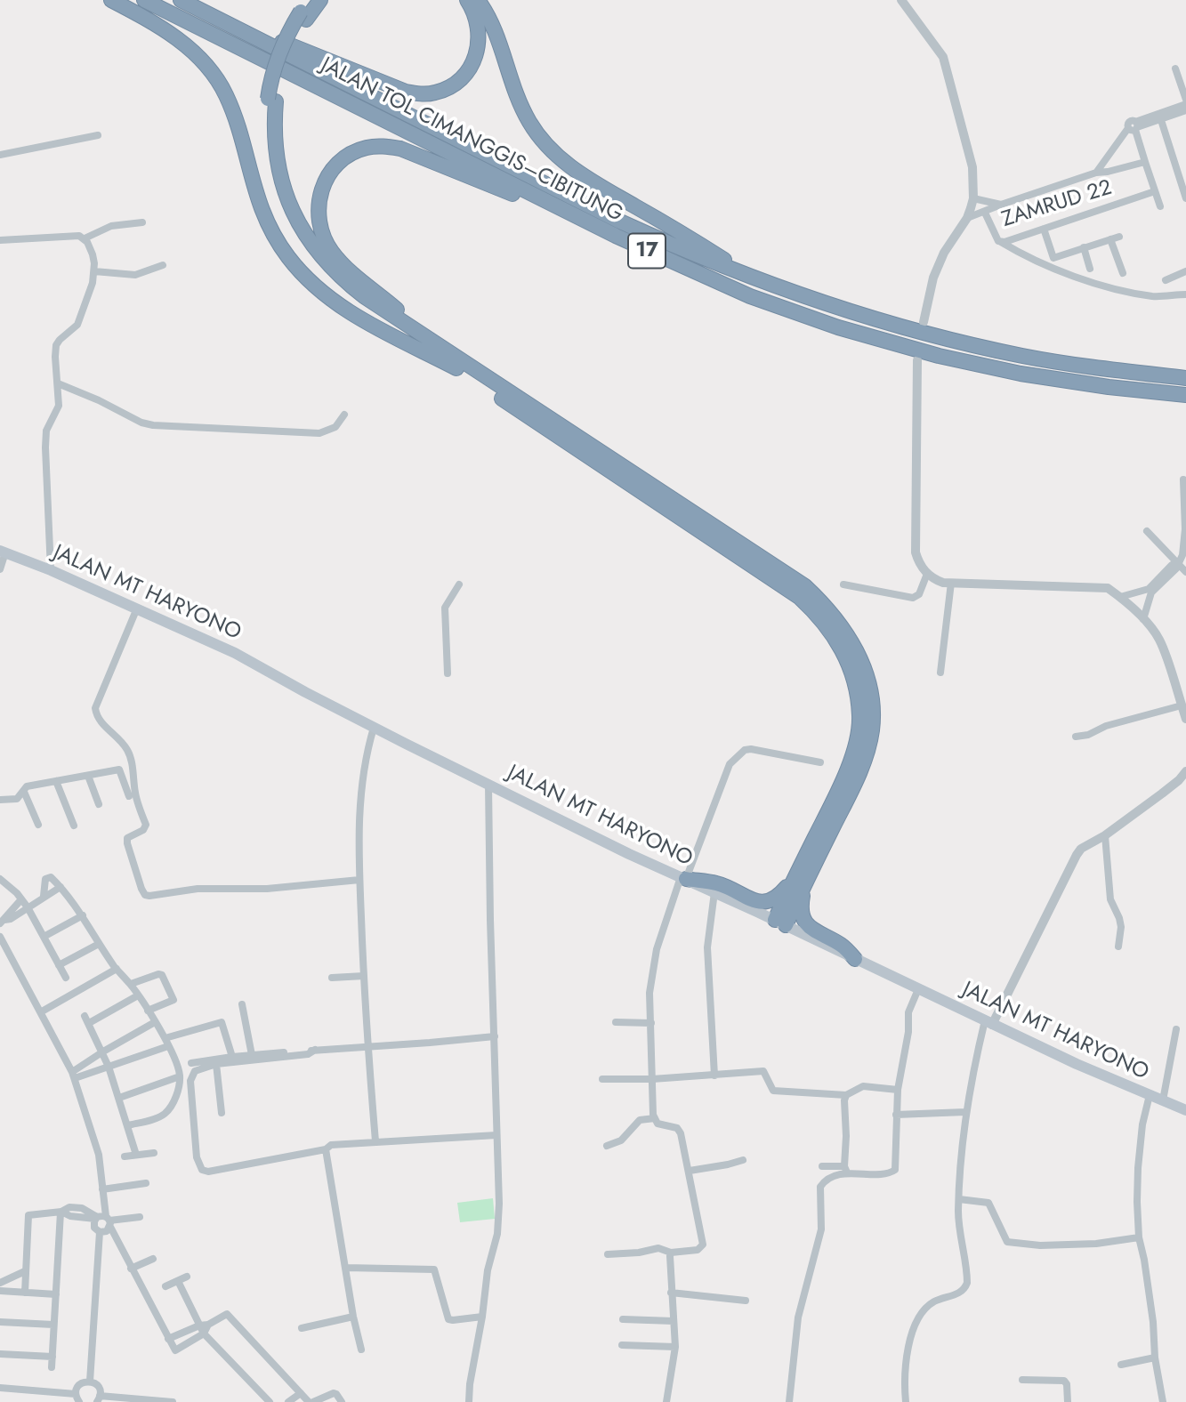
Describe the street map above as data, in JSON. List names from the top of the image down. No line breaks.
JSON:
{"streets":{"highway":["JALAN TOL CIMANGGIS–CIBITUNG","17"],"main road":["JALAN MT HARYONO"],"street":["ZAMRUD 22"]}}
